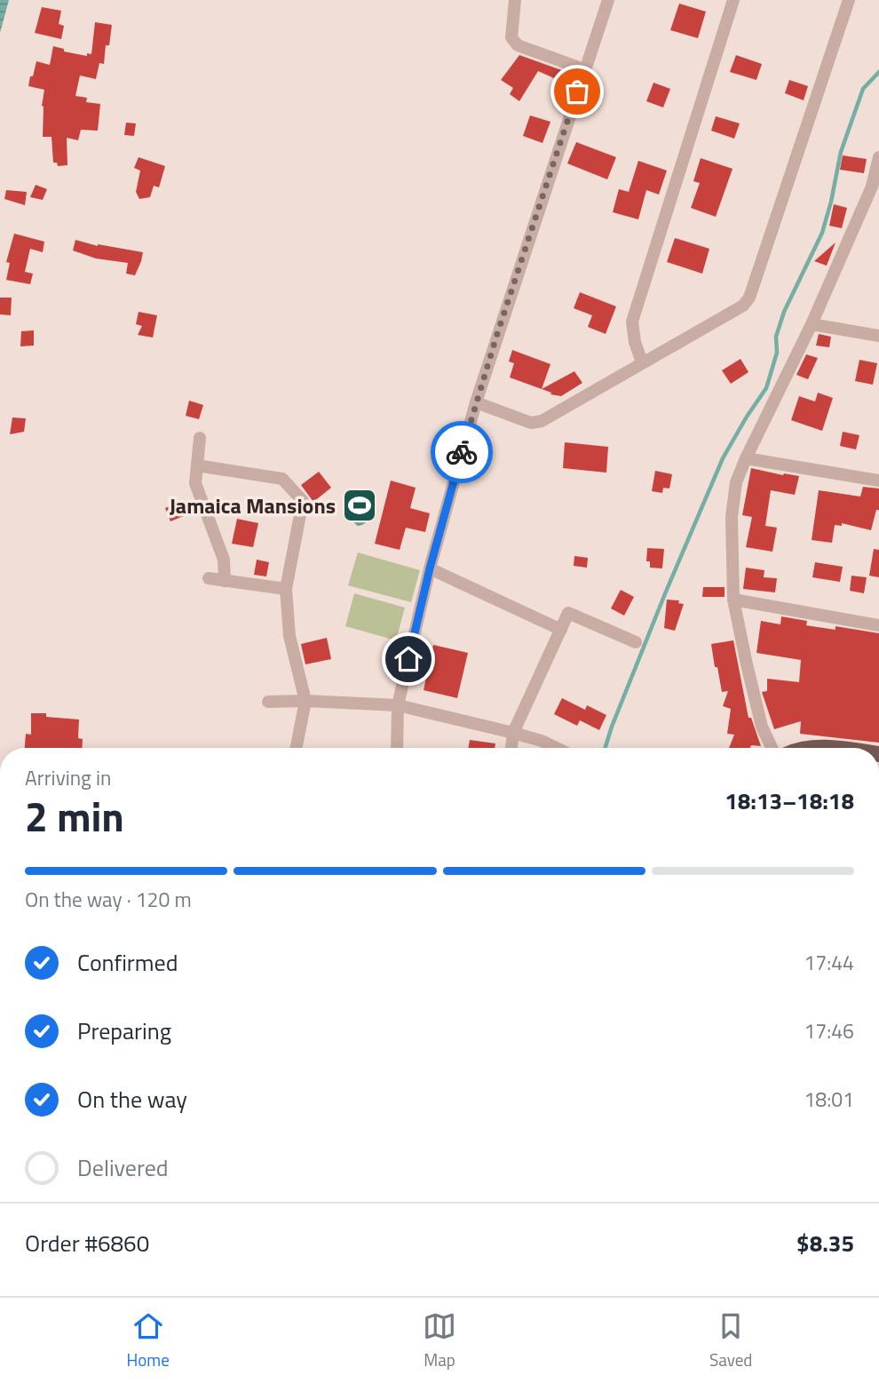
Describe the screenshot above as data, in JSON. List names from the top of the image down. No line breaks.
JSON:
{"places":{"sports":["Jamaica Mansions"]},"page":{"heading":["2 min","Arriving in","18:13–18:18"],"panel":["Order #6860","$8.35"],"bar":"On the way · 120 m","list":[["Confirmed","17:44"],["Preparing","17:46"],["On the way","18:01"],"Delivered"],"tabs":["Home","Map","Saved"]}}
